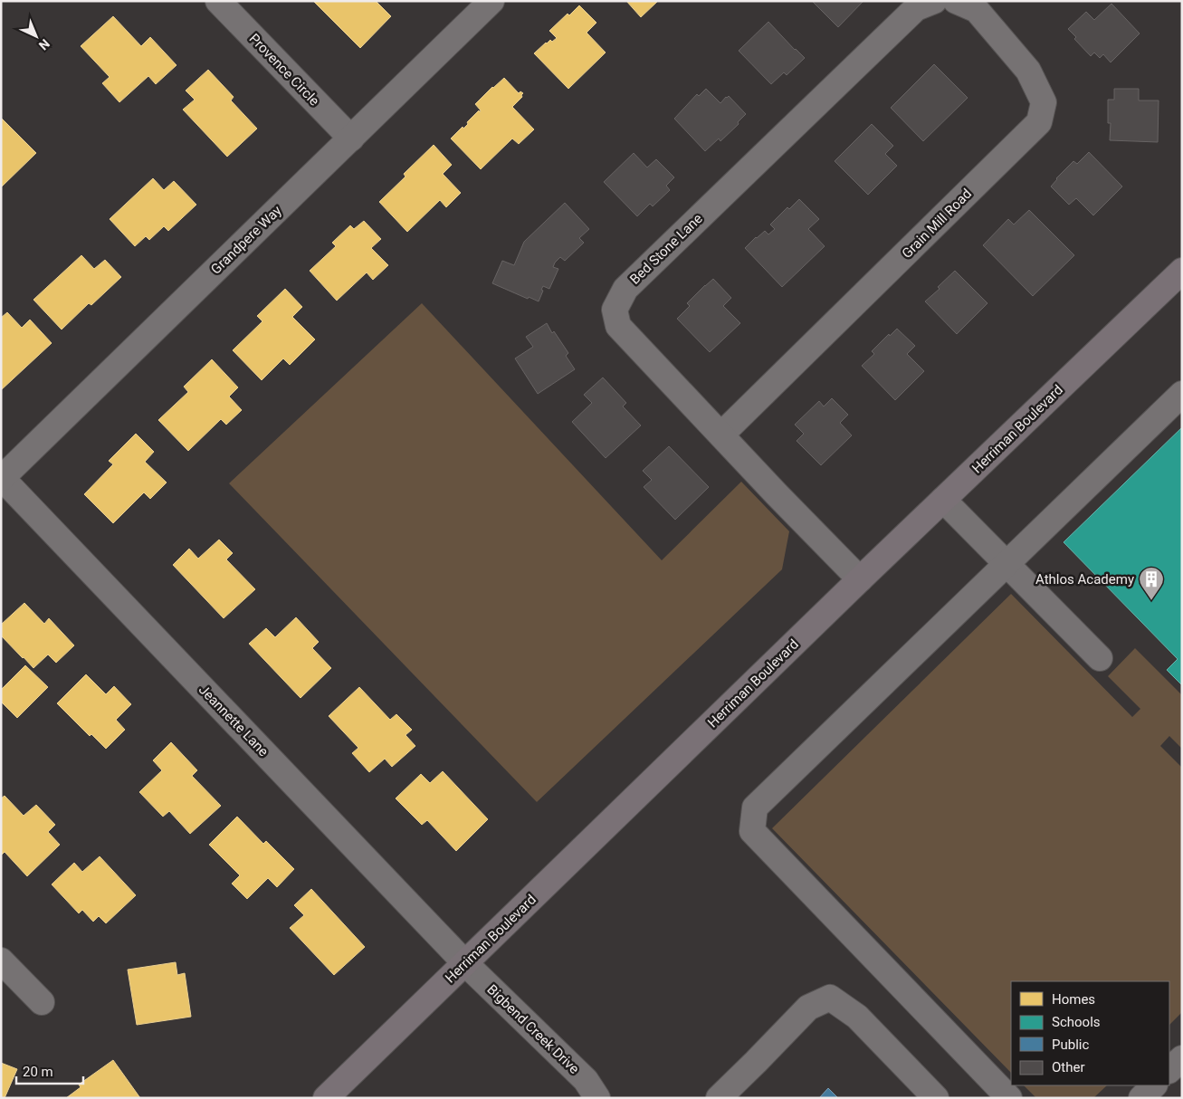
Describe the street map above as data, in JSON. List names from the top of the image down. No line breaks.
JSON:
{"streets":{"main road":["Herriman Boulevard"],"street":["Provence Circle","Grain Mill Road","Grandpere Way","Bed Stone Lane","Jeannette Lane","Bigbend Creek Drive"]},"crossings":[["Provence Circle","Grandpere Way"],["Grain Mill Road","Bed Stone Lane"],["Grandpere Way","Jeannette Lane"],["Bed Stone Lane","Herriman Boulevard"],["Herriman Boulevard","Jeannette Lane"],["Herriman Boulevard","Bigbend Creek Drive"],["Jeannette Lane","Bigbend Creek Drive"]],"places":{"building":["Athlos Academy"]},"legend":["Homes","Schools","Public","Other"],"scale_bar":"20 m","north":"bottom right"}
